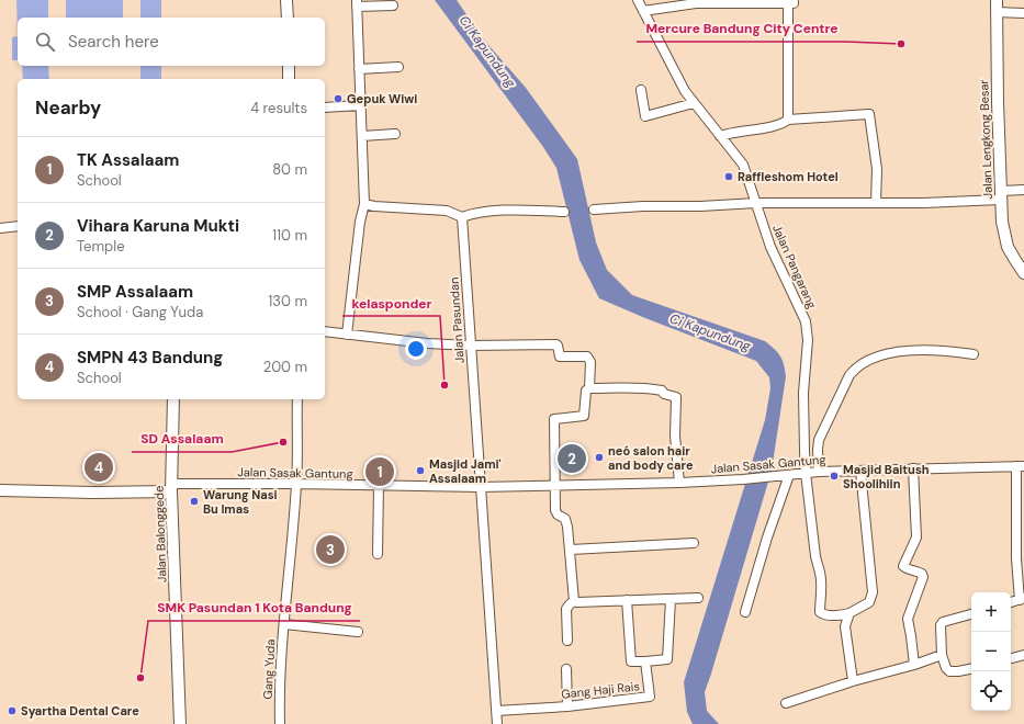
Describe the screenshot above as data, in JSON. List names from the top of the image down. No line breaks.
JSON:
{"streets":{"street":["Jalan Lengkong Besar","Jalan Pangarang","Jalan Pasundan","Jalan Sasak Gantung","Jalan Balonggede","Gang Yuda","Gang Haji Rais"]},"crossings":[["Jalan Pangarang","Jalan Sasak Gantung"],["Jalan Pasundan","Jalan Sasak Gantung"],["Jalan Pasundan","Gang Haji Rais"],["Jalan Sasak Gantung","Jalan Balonggede"],["Jalan Sasak Gantung","Gang Yuda"]],"water":["Ci Kapundung"],"places":["Mercure Bandung City Centre","Gepuk Wiwi","Raffleshom Hotel","kelasponder","SD Assalaam","neó salon hair and body care","Masjid Jami' Assalaam","Masjid Baitush Shoolihiin","Warung Nasi Bu Imas","SMK Pasundan 1 Kota Bandung","Syartha Dental Care"],"page":{"search":"Search here","heading":["Nearby","4 results"],"list":[{"mark":"1","name":"TK Assalaam","note":"School","value":"80 m"},{"mark":"2","name":"Vihara Karuna Mukti","note":"Temple","value":"110 m"},{"mark":"3","name":"SMP Assalaam","note":"School · Gang Yuda","value":"130 m"},{"mark":"4","name":"SMPN 43 Bandung","note":"School","value":"200 m"}],"pins":["2","4","1","3"],"map_buttons":["+","−"]}}
